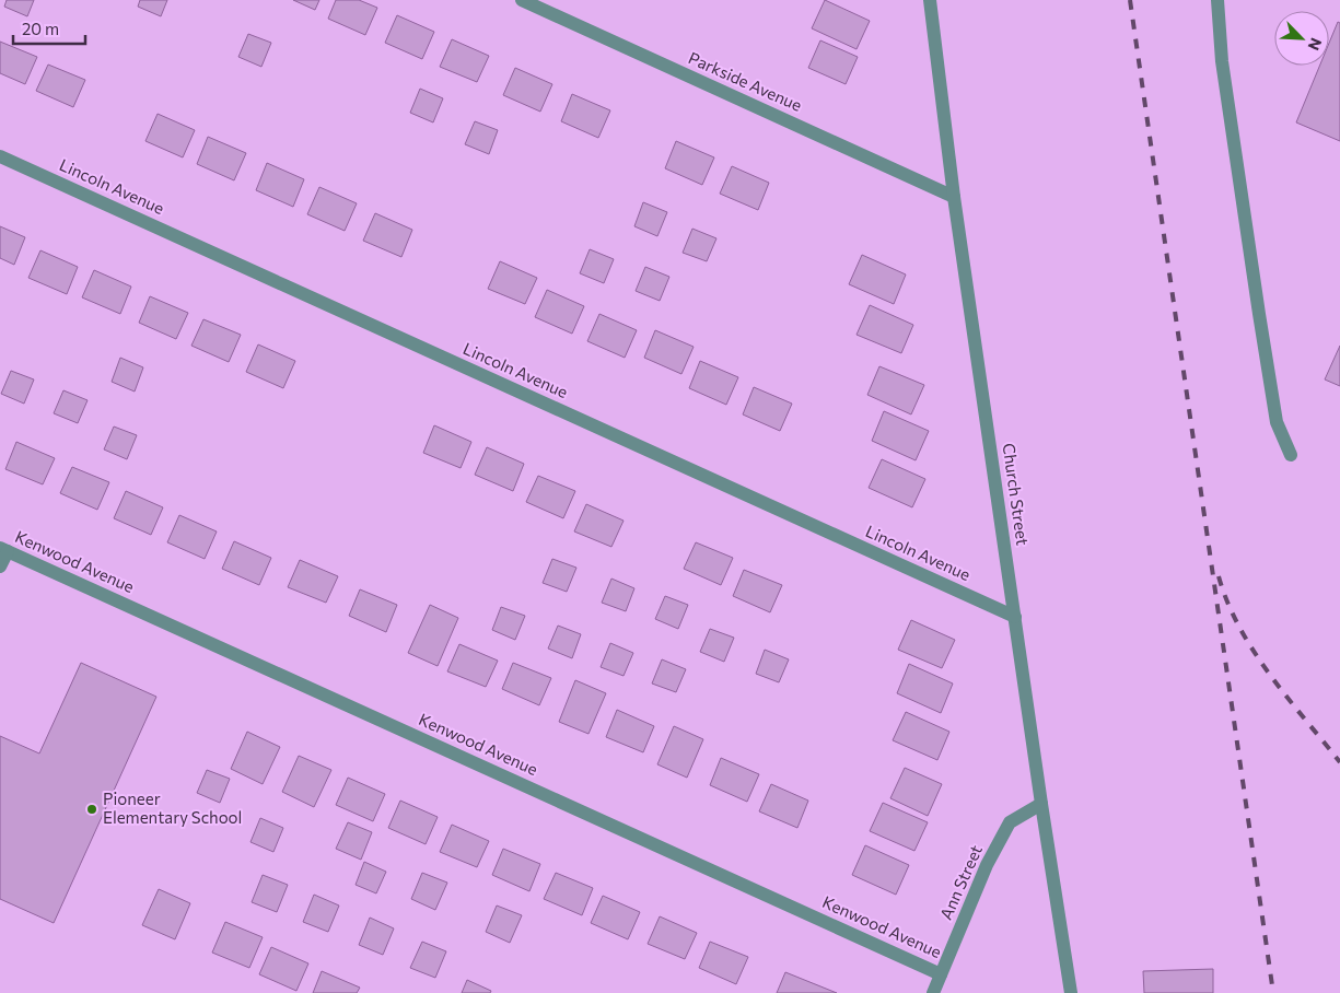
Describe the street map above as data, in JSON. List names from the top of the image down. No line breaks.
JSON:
{"streets":{"street":["Parkside Avenue","Lincoln Avenue","Church Street","Kenwood Avenue","Ann Street"]},"crossings":[["Parkside Avenue","Church Street"],["Lincoln Avenue","Church Street"],["Church Street","Ann Street"],["Kenwood Avenue","Ann Street"]],"places":["Pioneer Elementary School"],"scale_bar":"20 m","north":"bottom right"}
